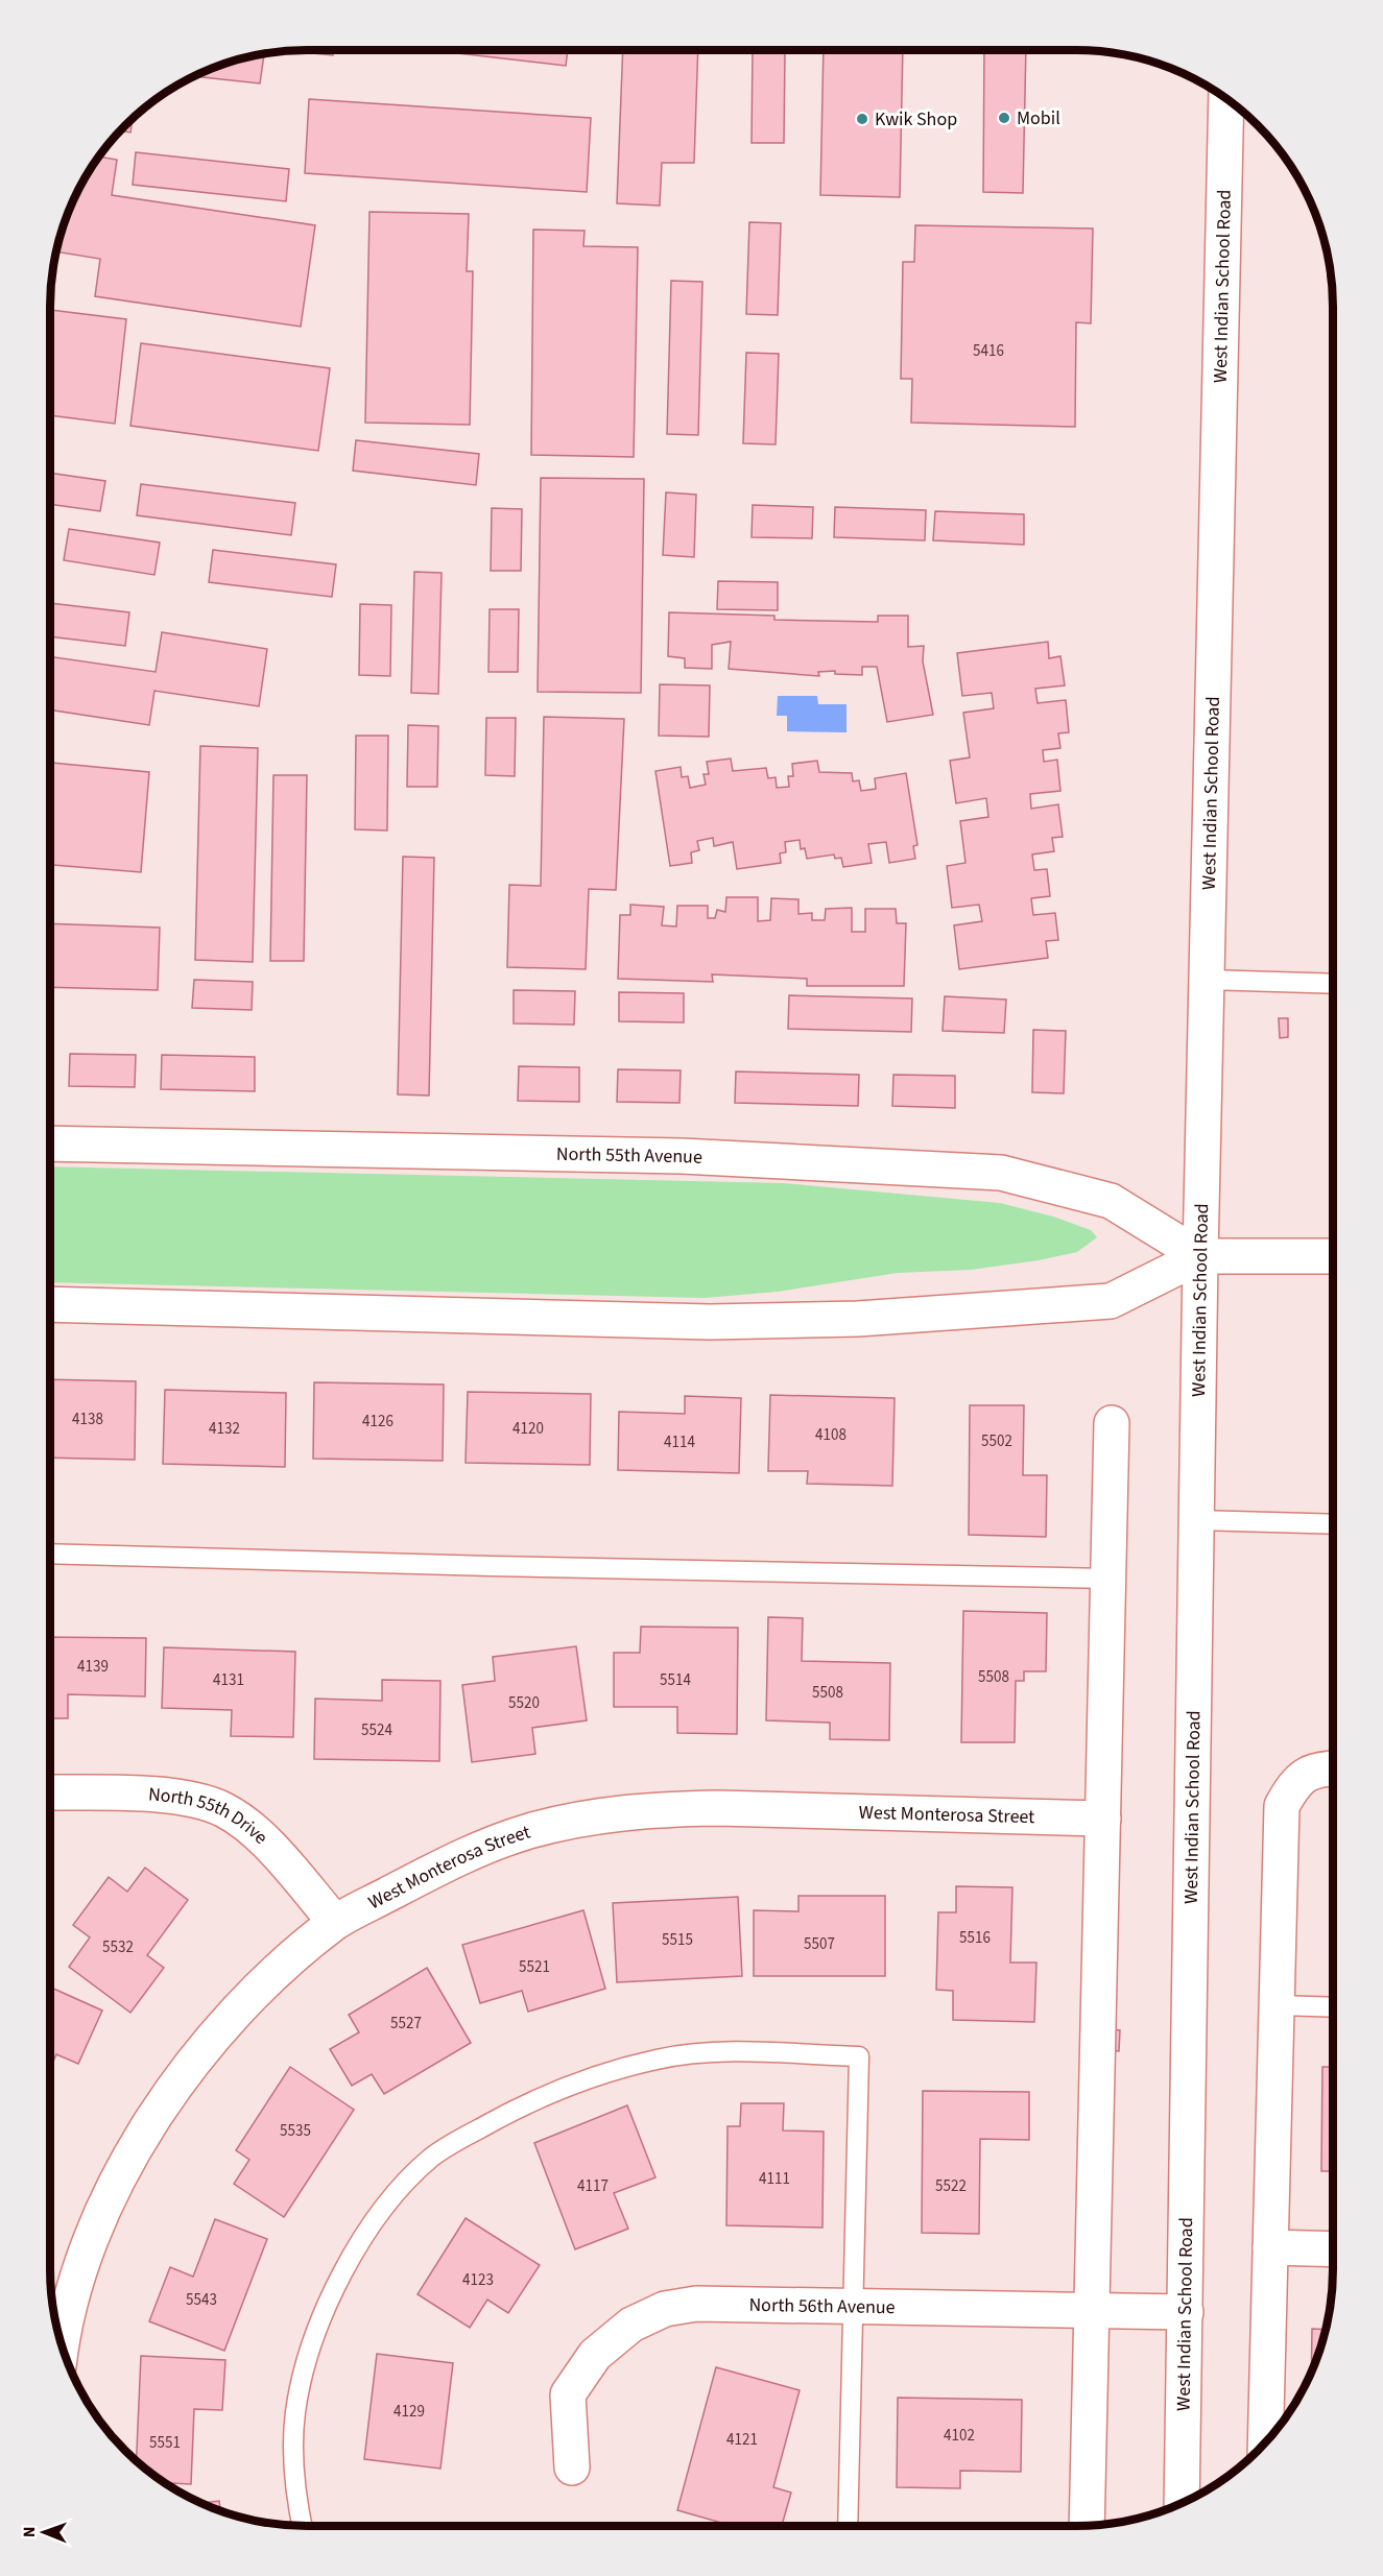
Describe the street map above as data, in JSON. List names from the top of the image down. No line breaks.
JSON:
{"streets":{"street":["West Indian School Road","North 55th Avenue","West Monterosa Street","North 55th Drive","North 56th Avenue"]},"crossings":[["West Indian School Road","North 55th Avenue"],["West Indian School Road","North 56th Avenue"],["West Monterosa Street","North 55th Drive"]],"places":["Mobil","Kwik Shop"],"house_numbers":["5416","4138","4126","4132","4120","4108","5502","4114","4139","5508","4131","5514","5508","5520","5524","5516","5515","5507","5532","5521","5527","5535","4111","4117","5522","4123","5543","4129","4102","4121","5551"],"north":"left"}
